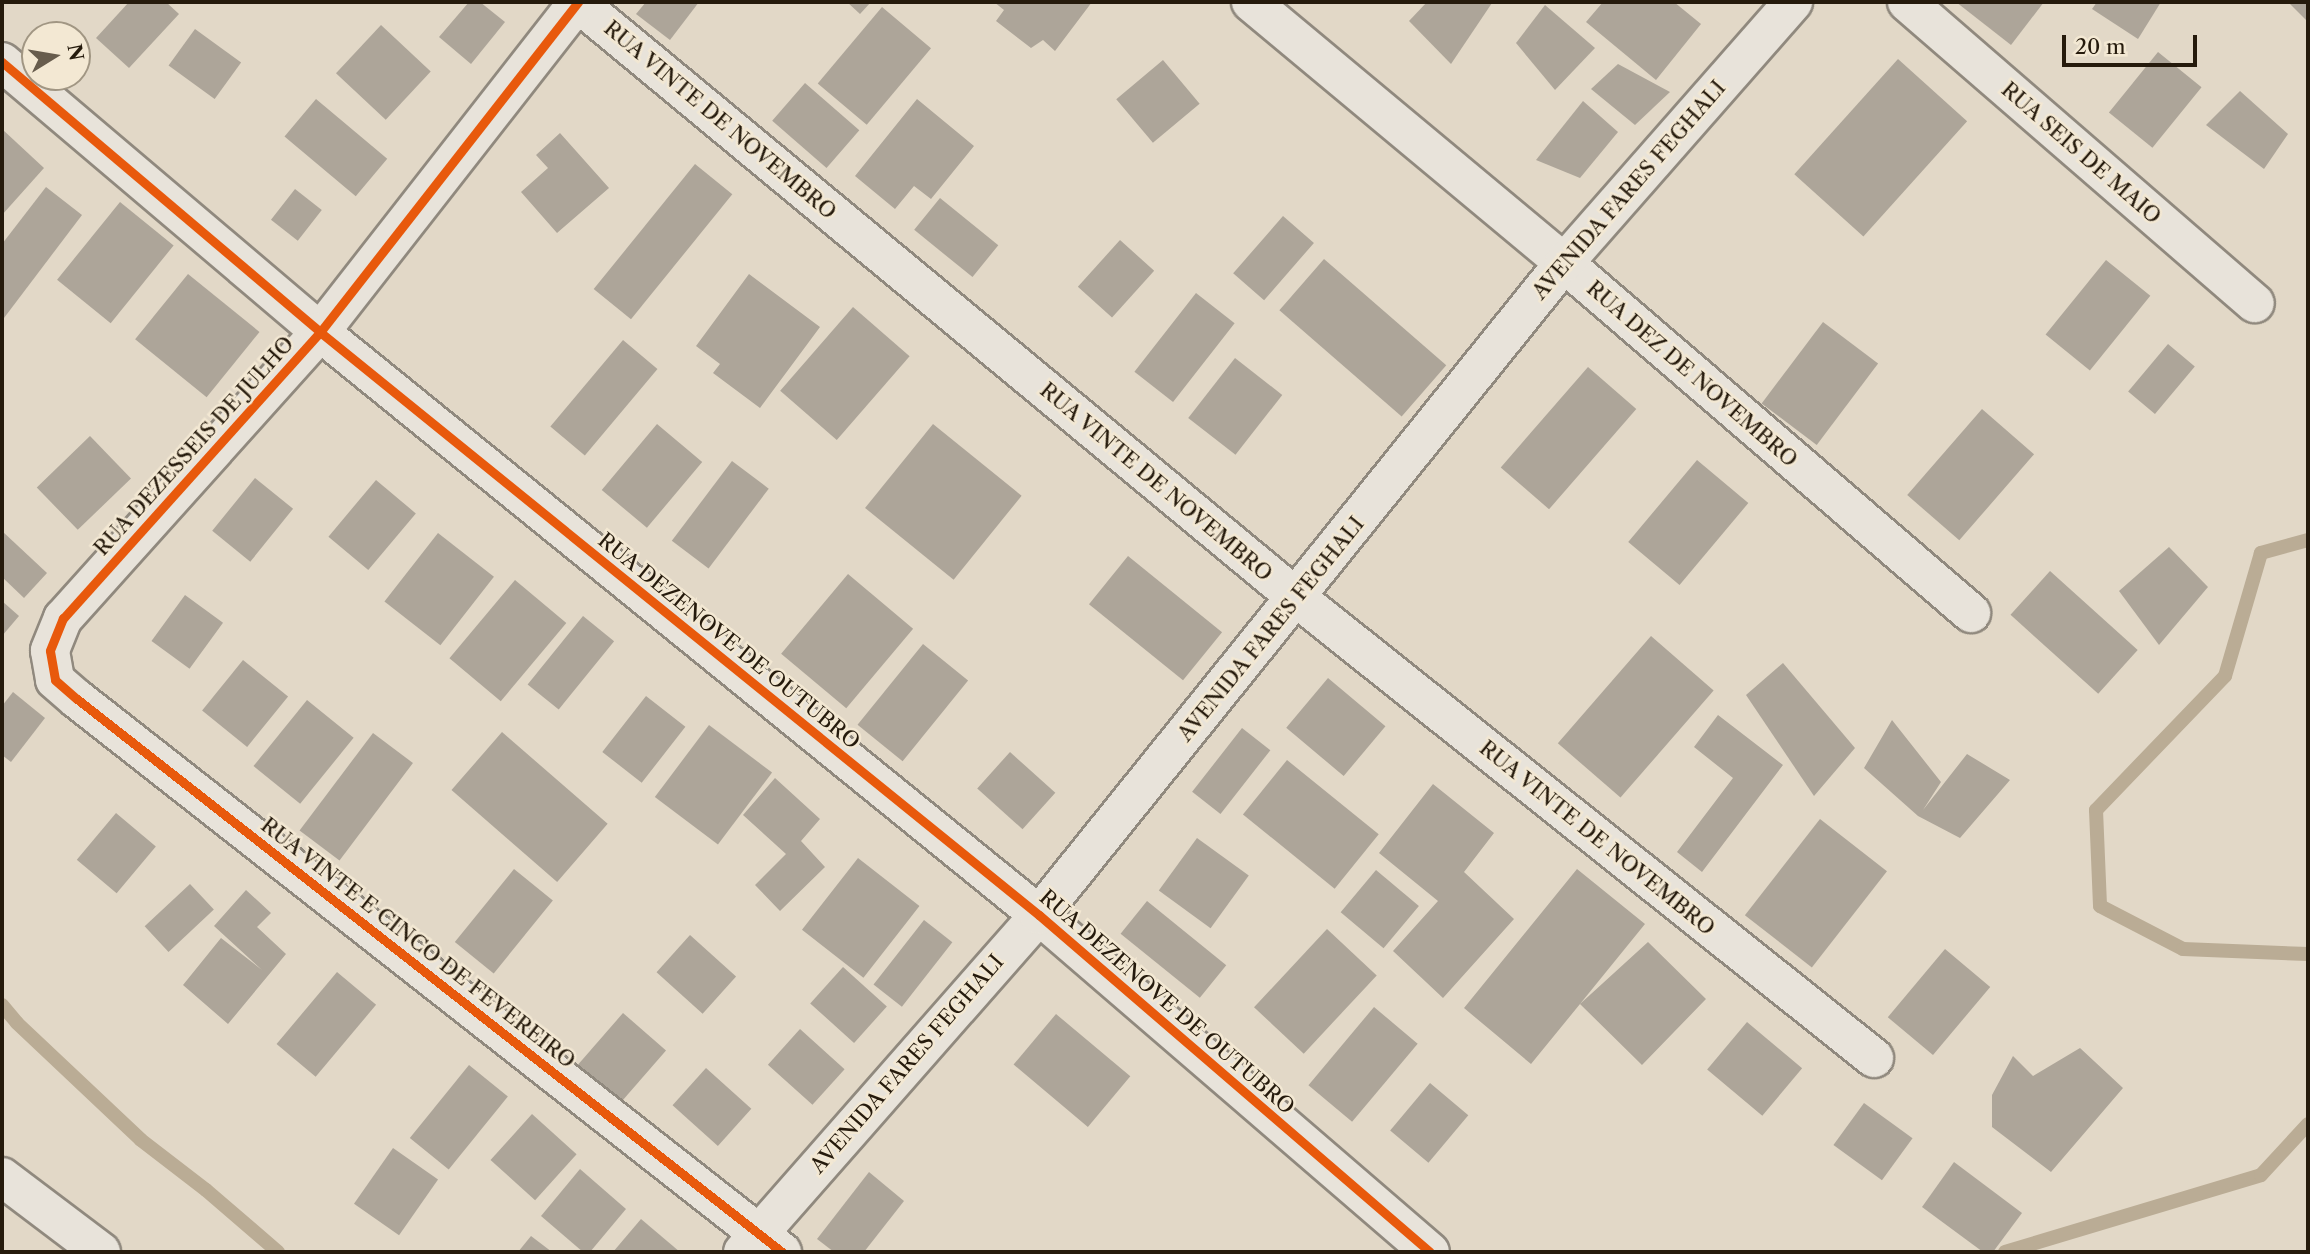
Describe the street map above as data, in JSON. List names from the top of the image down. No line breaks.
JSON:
{"streets":{"street":["RUA VINTE DE NOVEMBRO","RUA SEIS DE MAIO","AVENIDA FARES FEGHALI","RUA DEZ DE NOVEMBRO","RUA DEZESSEIS DE JULHO","RUA DEZENOVE DE OUTUBRO","RUA VINTE E CINCO DE FEVEREIRO"]},"crossings":[["RUA VINTE DE NOVEMBRO","AVENIDA FARES FEGHALI"],["RUA VINTE DE NOVEMBRO","RUA DEZESSEIS DE JULHO"],["AVENIDA FARES FEGHALI","RUA DEZ DE NOVEMBRO"],["AVENIDA FARES FEGHALI","RUA DEZENOVE DE OUTUBRO"],["AVENIDA FARES FEGHALI","RUA VINTE E CINCO DE FEVEREIRO"],["RUA DEZESSEIS DE JULHO","RUA DEZENOVE DE OUTUBRO"],["RUA DEZESSEIS DE JULHO","RUA VINTE E CINCO DE FEVEREIRO"]],"scale_bar":"20 m","north":"right"}
